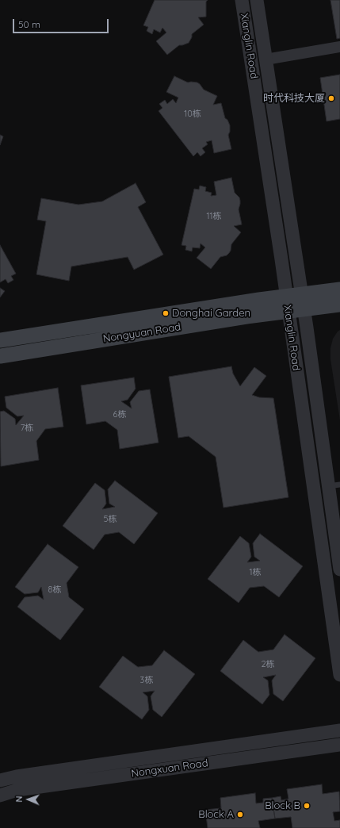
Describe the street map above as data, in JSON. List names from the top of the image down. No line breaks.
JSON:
{"streets":{"main road":["Nongyuan Road"],"street":["Xianglin Road","Nongxuan Road"]},"crossings":[["Xianglin Road","Nongyuan Road"]],"places":["时代科技大厦","Donghai Garden","Block B","Block A"],"house_numbers":["10栋","11栋","6栋","7栋","5栋","1栋","8栋","2栋","3栋"],"scale_bar":"50 m","north":"left"}
